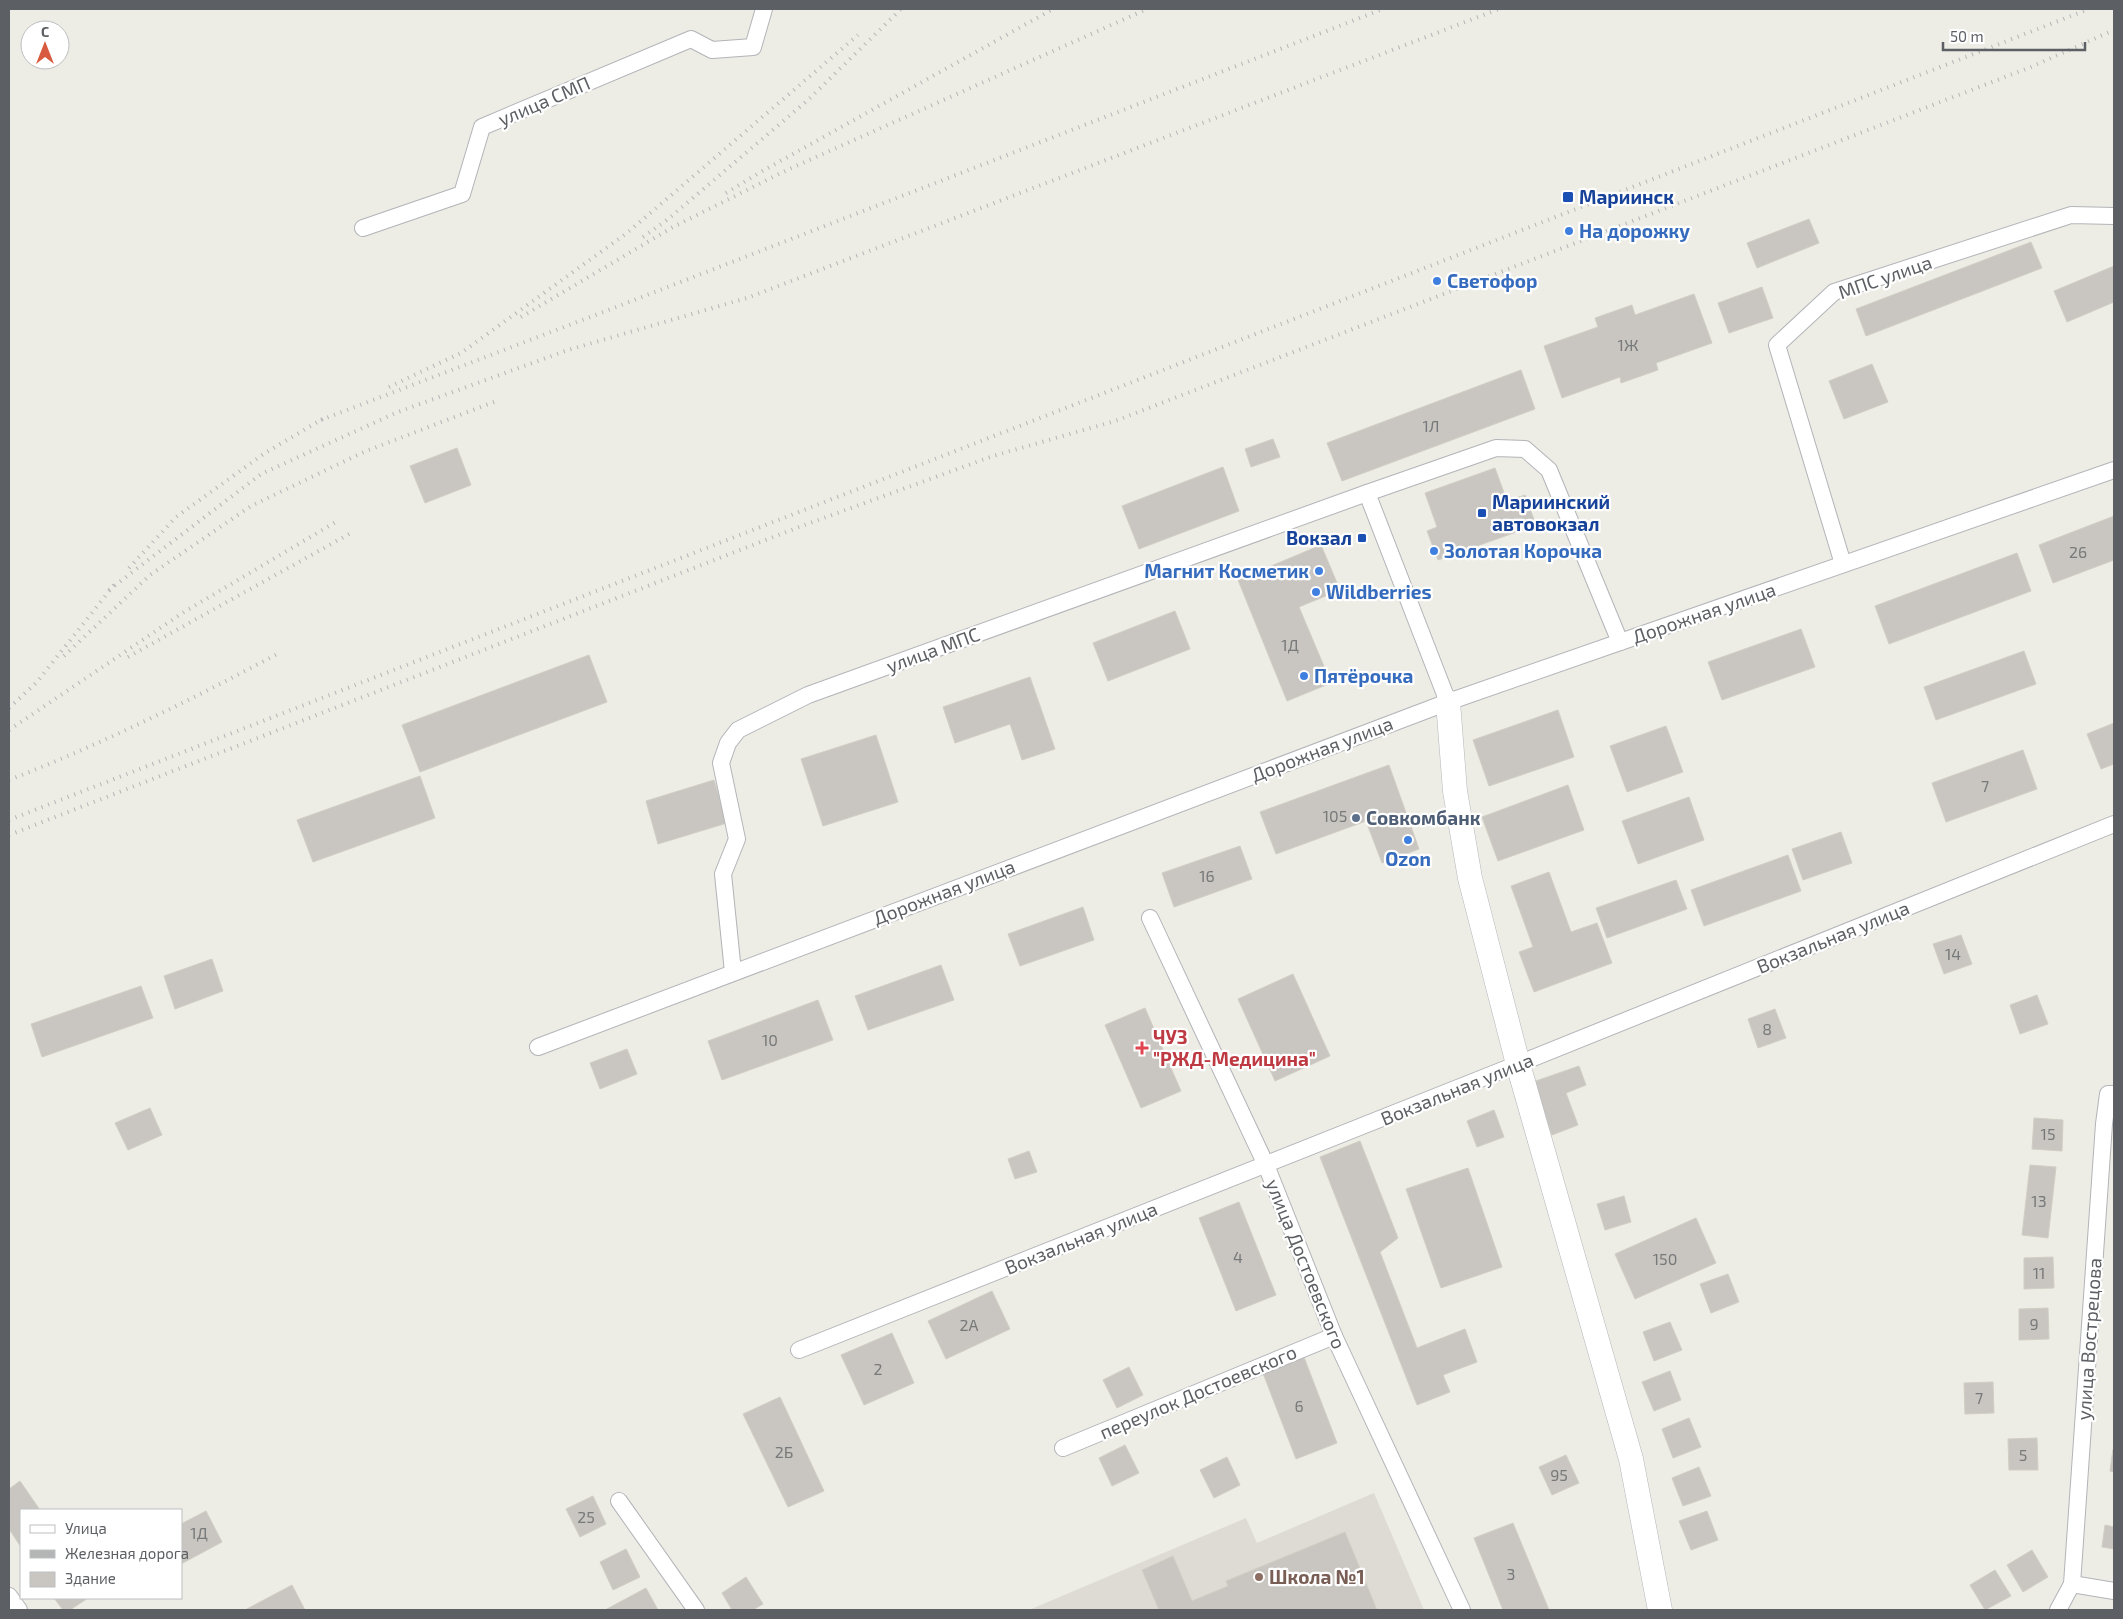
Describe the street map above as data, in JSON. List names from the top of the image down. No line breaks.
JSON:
{"streets":{"street":["улица СМП","МПС улица","Дорожная улица","улица МПС","Вокзальная улица","улица Достоевского","улица Вострецова","переулок Достоевского"]},"crossings":[["МПС улица","Дорожная улица"],["Дорожная улица","улица МПС"],["Вокзальная улица","улица Достоевского"],["улица Достоевского","переулок Достоевского"]],"places":{"transit":["Мариинск","Мариинский автовокзал","Вокзал"],"other":["На дорожку","Светофор","Золотая Корочка","Магнит Косметик","Wildberries","Пятёрочка","Совкомбанк","Ozon","Школа №1"],"health":["ЧУЗ \"РЖД-Медицина\""]},"house_numbers":["1Ж","1Л","26","1Д","7","105","16","14","8","10","15","13","4","150","11","9","2А","2","7","6","2Б","5","95","25","1Д","3"],"legend":["Улица","Железная дорога","Здание"],"scale_bar":"50 m","north":"top"}
